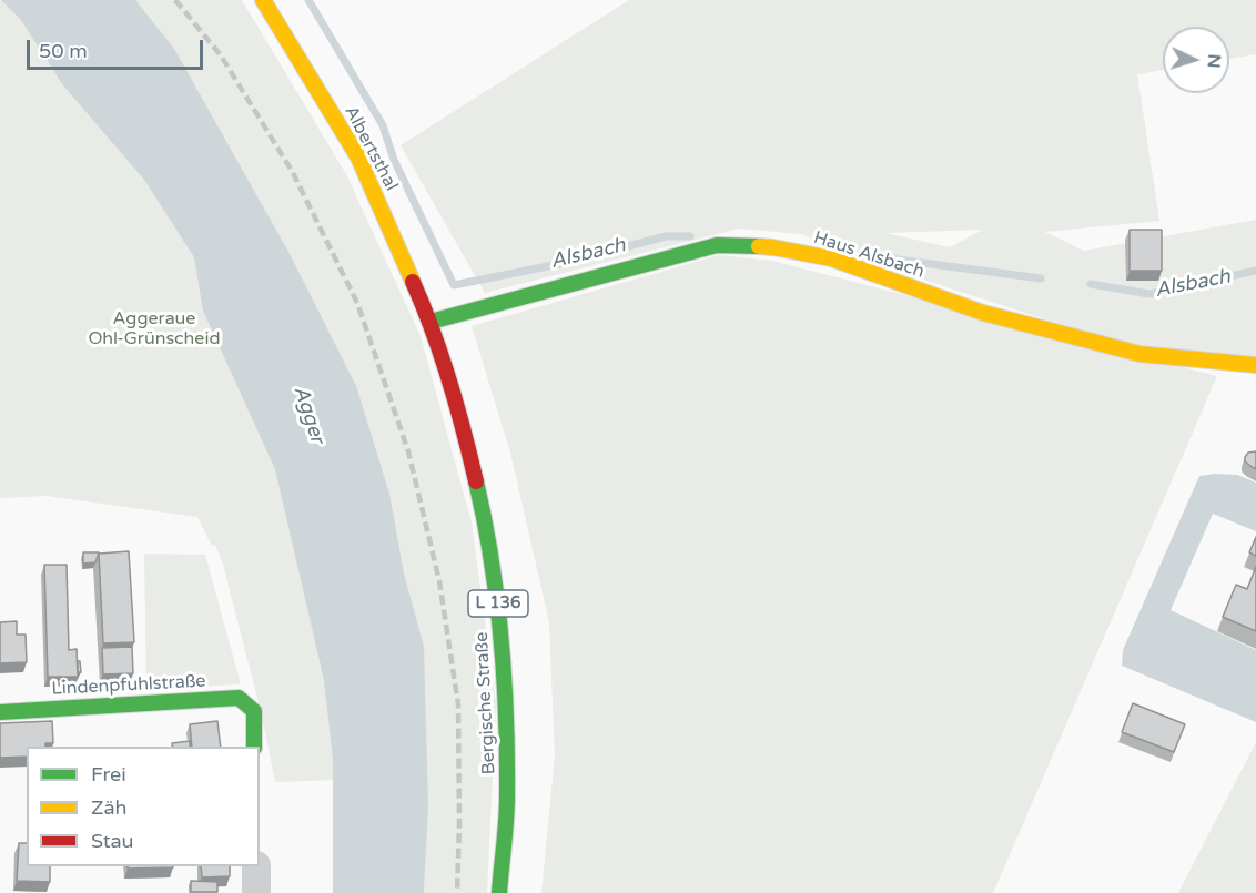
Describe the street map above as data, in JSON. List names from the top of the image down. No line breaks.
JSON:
{"streets":{"street":["Albertsthal","Haus Alsbach","L 136","Lindenpfuhlstraße","Bergische Straße"]},"crossings":[["Albertsthal","Haus Alsbach"],["Albertsthal","Bergische Straße"],["Haus Alsbach","Bergische Straße"]],"water":["Alsbach","Agger"],"parks":["Aggeraue Ohl-Grünscheid"],"legend":["Frei","Zäh","Stau"],"scale_bar":"50 m","north":"right"}
